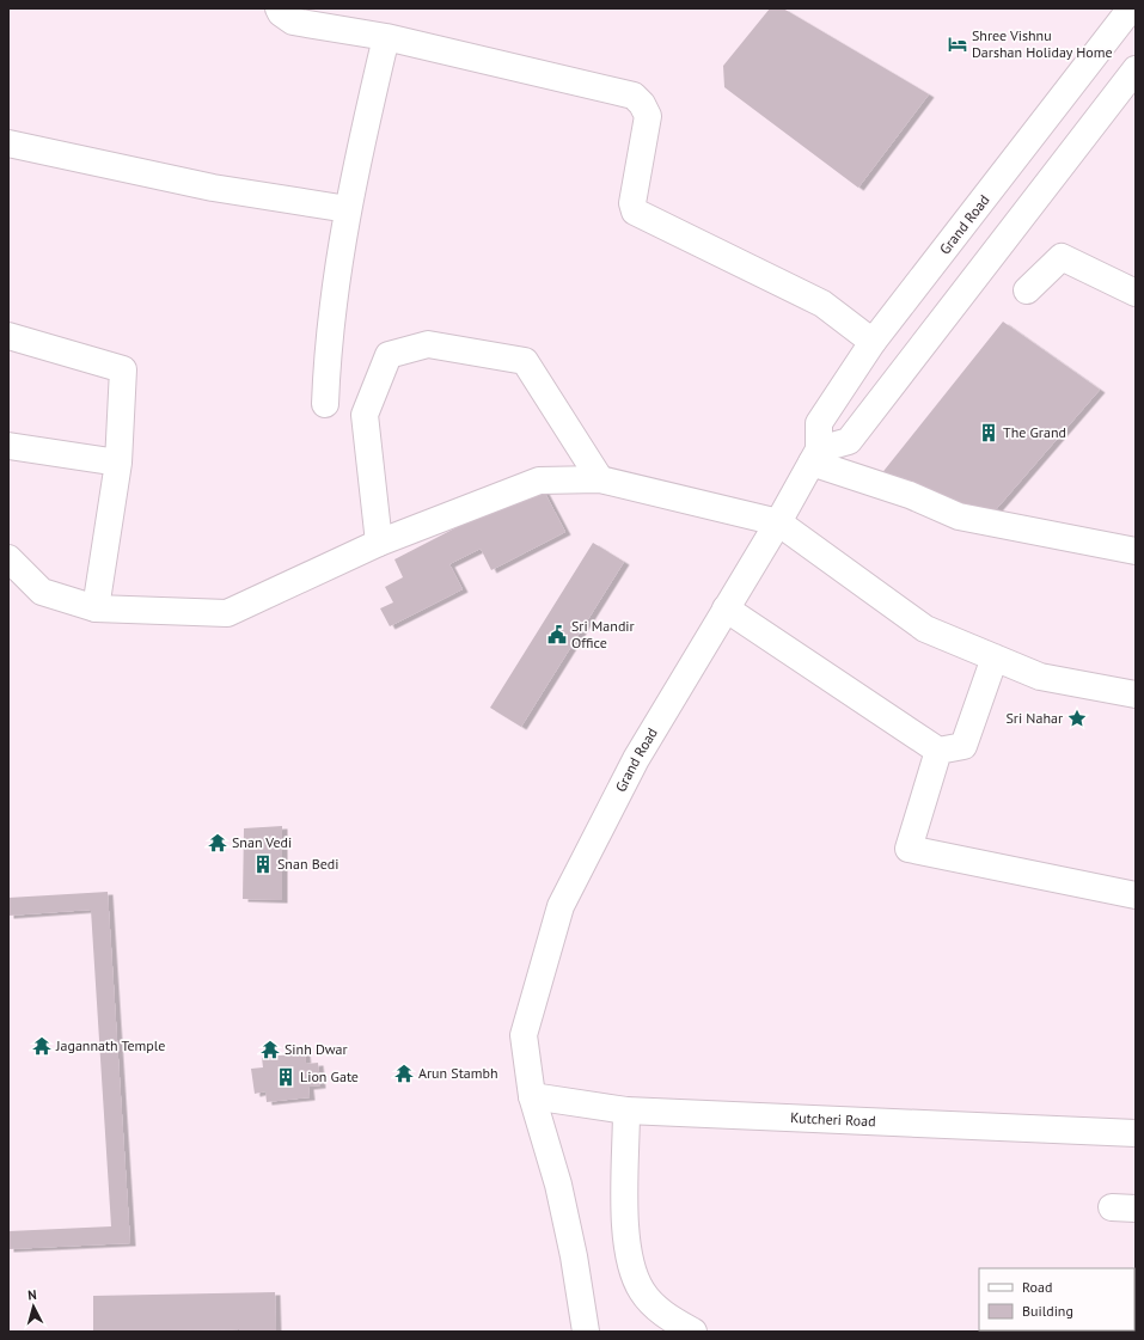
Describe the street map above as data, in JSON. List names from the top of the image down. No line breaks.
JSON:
{"streets":{"street":["Grand Road","Kutcheri Road"]},"crossings":[["Grand Road","Kutcheri Road"]],"places":{"hotel":["Shree Vishnu Darshan Holiday Home"],"building":["The Grand","Snan Bedi","Lion Gate"],"public building":["Sri Mandir Office"],"place":["Sri Nahar"],"temple":["Snan Vedi","Jagannath Temple","Sinh Dwar","Arun Stambh"]},"legend":["Road","Building"],"north":"top"}
